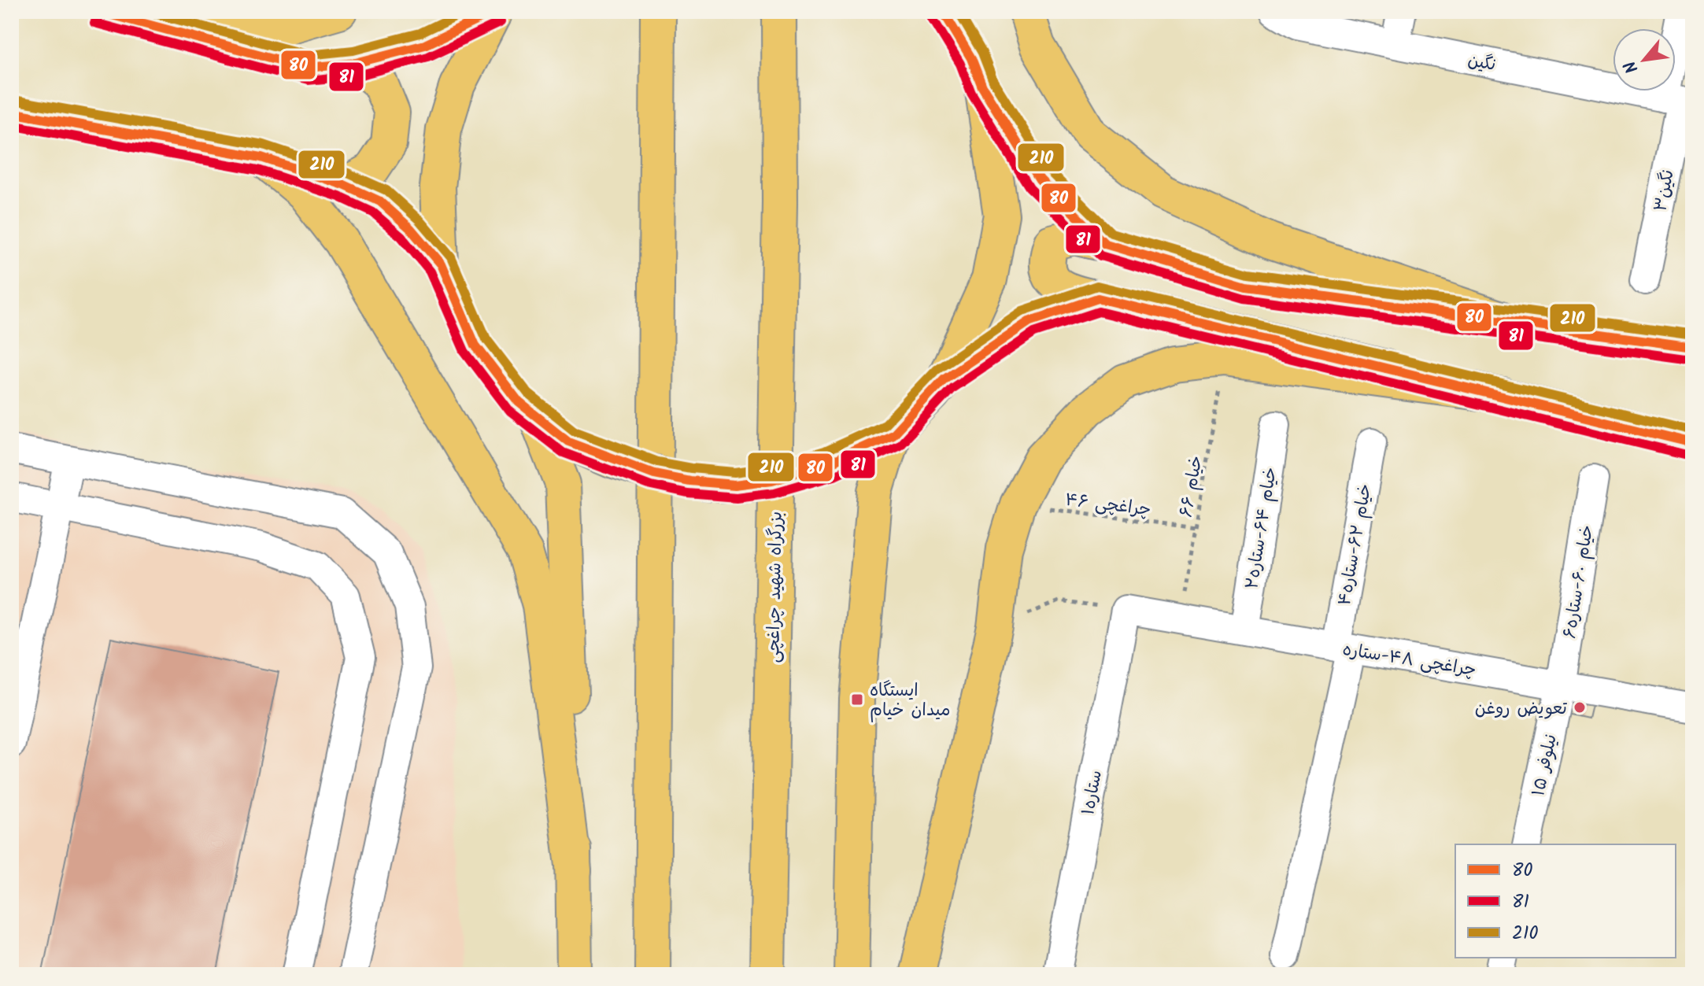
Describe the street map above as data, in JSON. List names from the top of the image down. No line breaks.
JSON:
{"streets":{"main road":["بزرگراه شهید چراغچی"],"street":["نگین","نگین۳","خیام ۶۴-ستاره۲","خیام ۶۲-ستاره۴","خیام ۶۰-ستاره۶","چراغچی ۴۸-ستاره","نیلوفر ۱۵","ستاره۱"],"path":["خیام ۶۶","چراغچی ۴۶"]},"crossings":[["نگین","نگین۳"],["خیام ۶۶","چراغچی ۴۶"],["خیام ۶۶","چراغچی ۴۸-ستاره"],["خیام ۶۴-ستاره۲","چراغچی ۴۸-ستاره"],["خیام ۶۲-ستاره۴","چراغچی ۴۸-ستاره"],["خیام ۶۰-ستاره۶","چراغچی ۴۸-ستاره"],["خیام ۶۰-ستاره۶","نیلوفر ۱۵"],["چراغچی ۴۸-ستاره","نیلوفر ۱۵"],["چراغچی ۴۸-ستاره","ستاره۱"]],"places":{"transit":["ایستگاه میدان خیام"],"other":["تعویض روغن"]},"lines":["transit line 80","transit line 210","transit line 81"],"legend":["80","81","210"],"north":"bottom left"}
